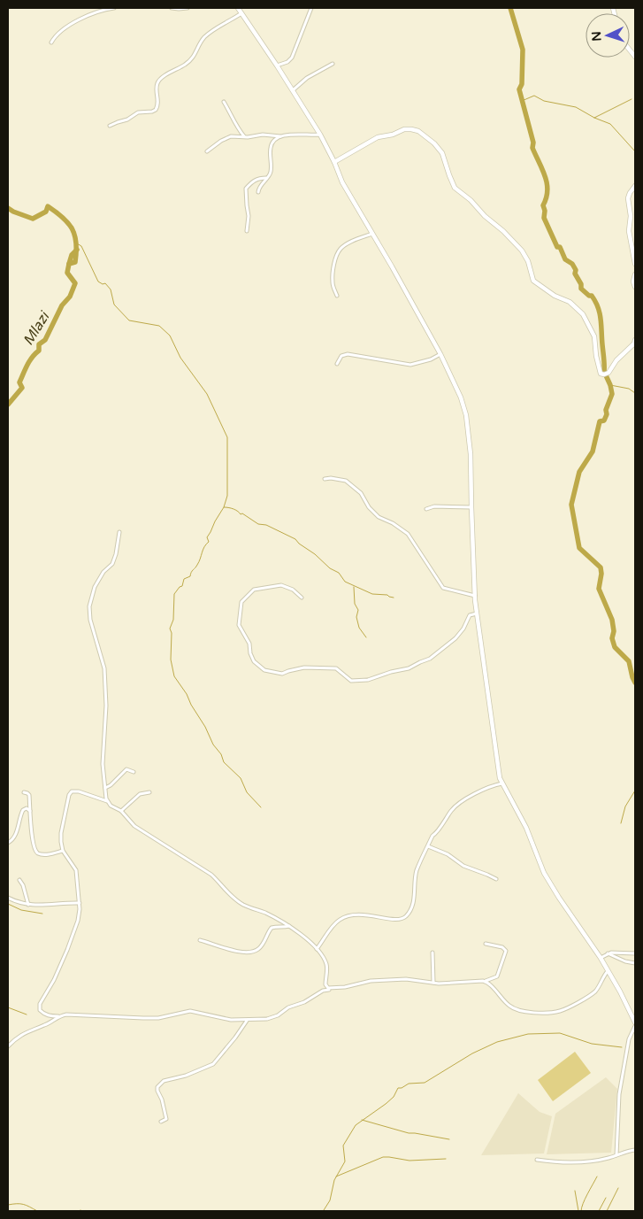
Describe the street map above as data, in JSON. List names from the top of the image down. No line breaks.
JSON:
{"water":["Mlazi"],"north":"left"}
